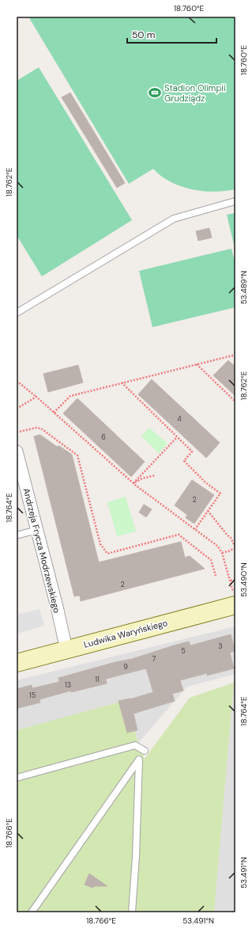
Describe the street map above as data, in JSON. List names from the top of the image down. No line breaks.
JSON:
{"streets":{"street":["Andrzeja Frycza Modrzewskiego","Ludwika Waryńskiego"]},"crossings":[["Andrzeja Frycza Modrzewskiego","Ludwika Waryńskiego"]],"places":{"sports":["Stadion Olimpii Grudziądz"]},"house_numbers":["4","6","2","2","3","5","7","9","11","13","15"],"scale_bar":"50 m","coordinates":["18.760°E","18.762°E","53.489°N","18.764°E","53.490°N","18.766°E","53.491°N"]}
